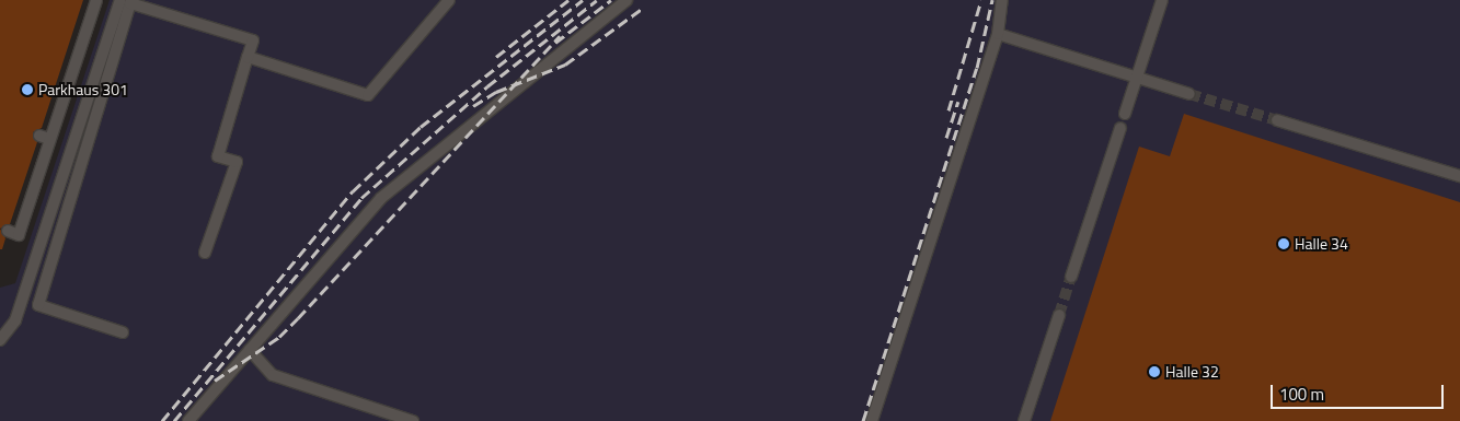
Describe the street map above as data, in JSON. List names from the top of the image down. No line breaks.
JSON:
{"places":["Parkhaus 301","Halle 34","Halle 32"],"scale_bar":"100 m"}
